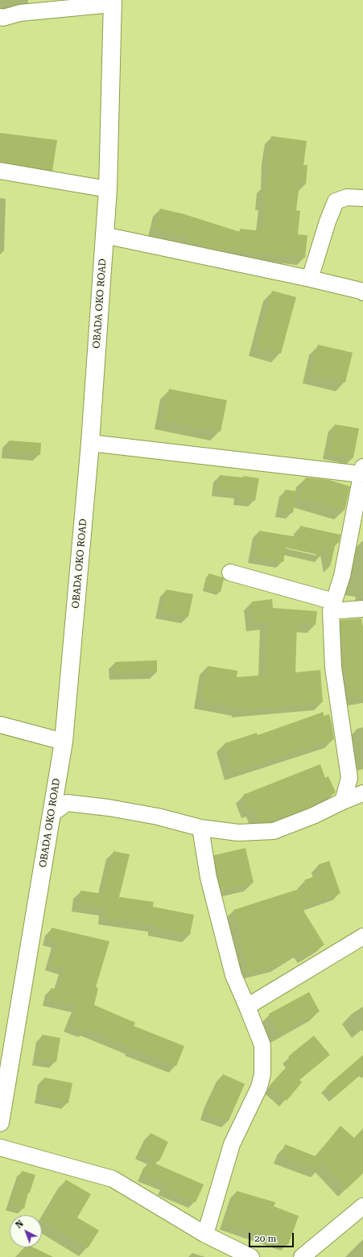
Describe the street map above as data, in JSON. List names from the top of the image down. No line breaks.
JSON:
{"streets":{"main road":["OBADA OKO ROAD"]},"scale_bar":"20 m","north":"top left"}
